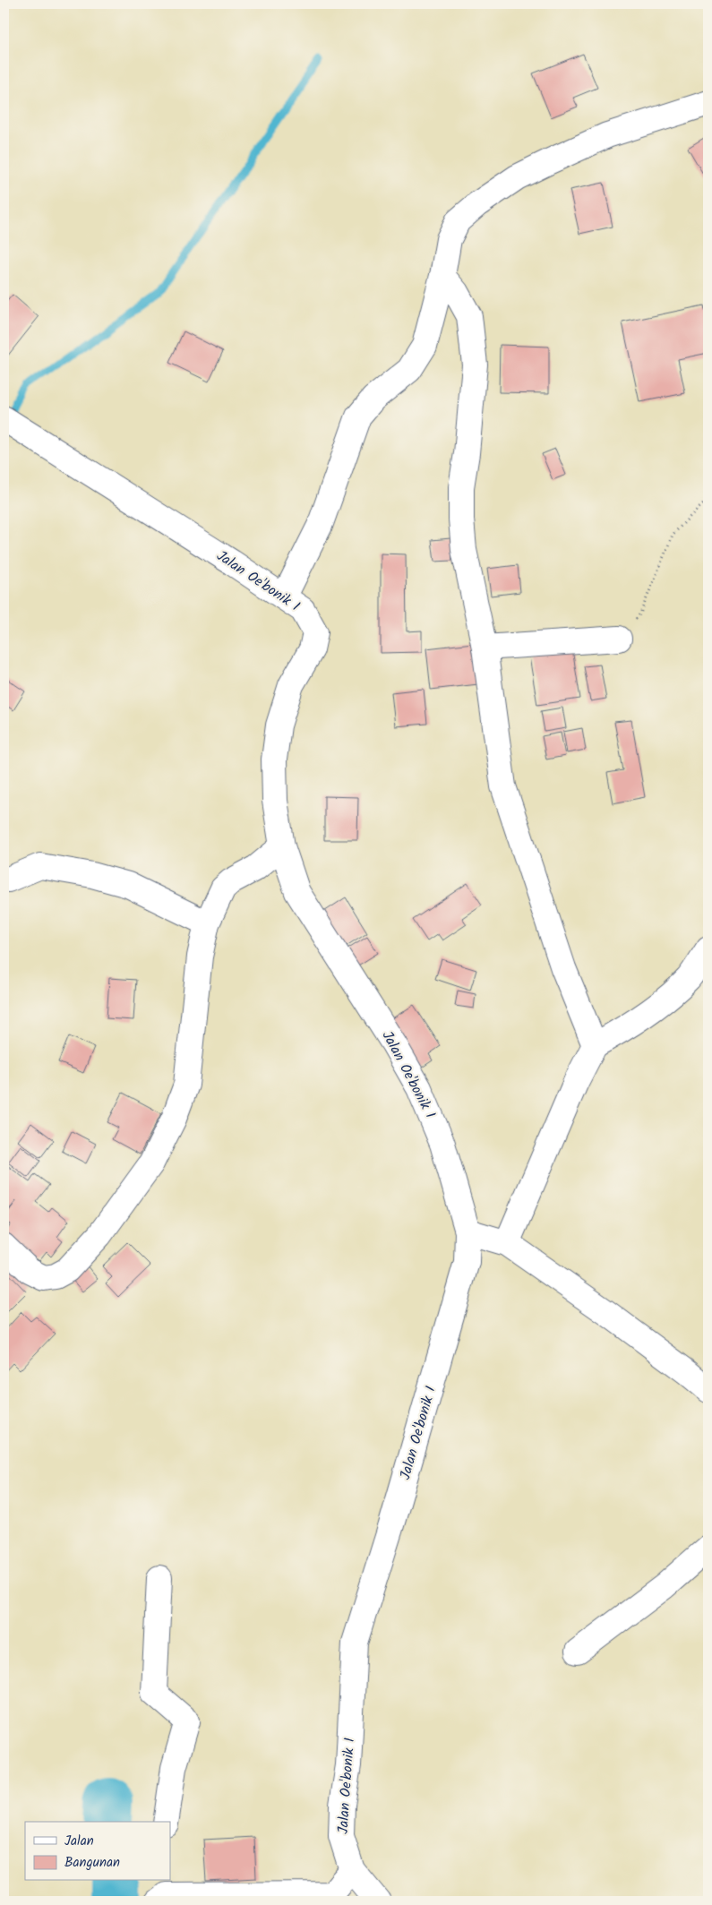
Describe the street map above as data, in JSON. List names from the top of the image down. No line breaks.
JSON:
{"streets":{"street":["Jalan Oe'bonik I"]},"legend":["Jalan","Bangunan"]}
